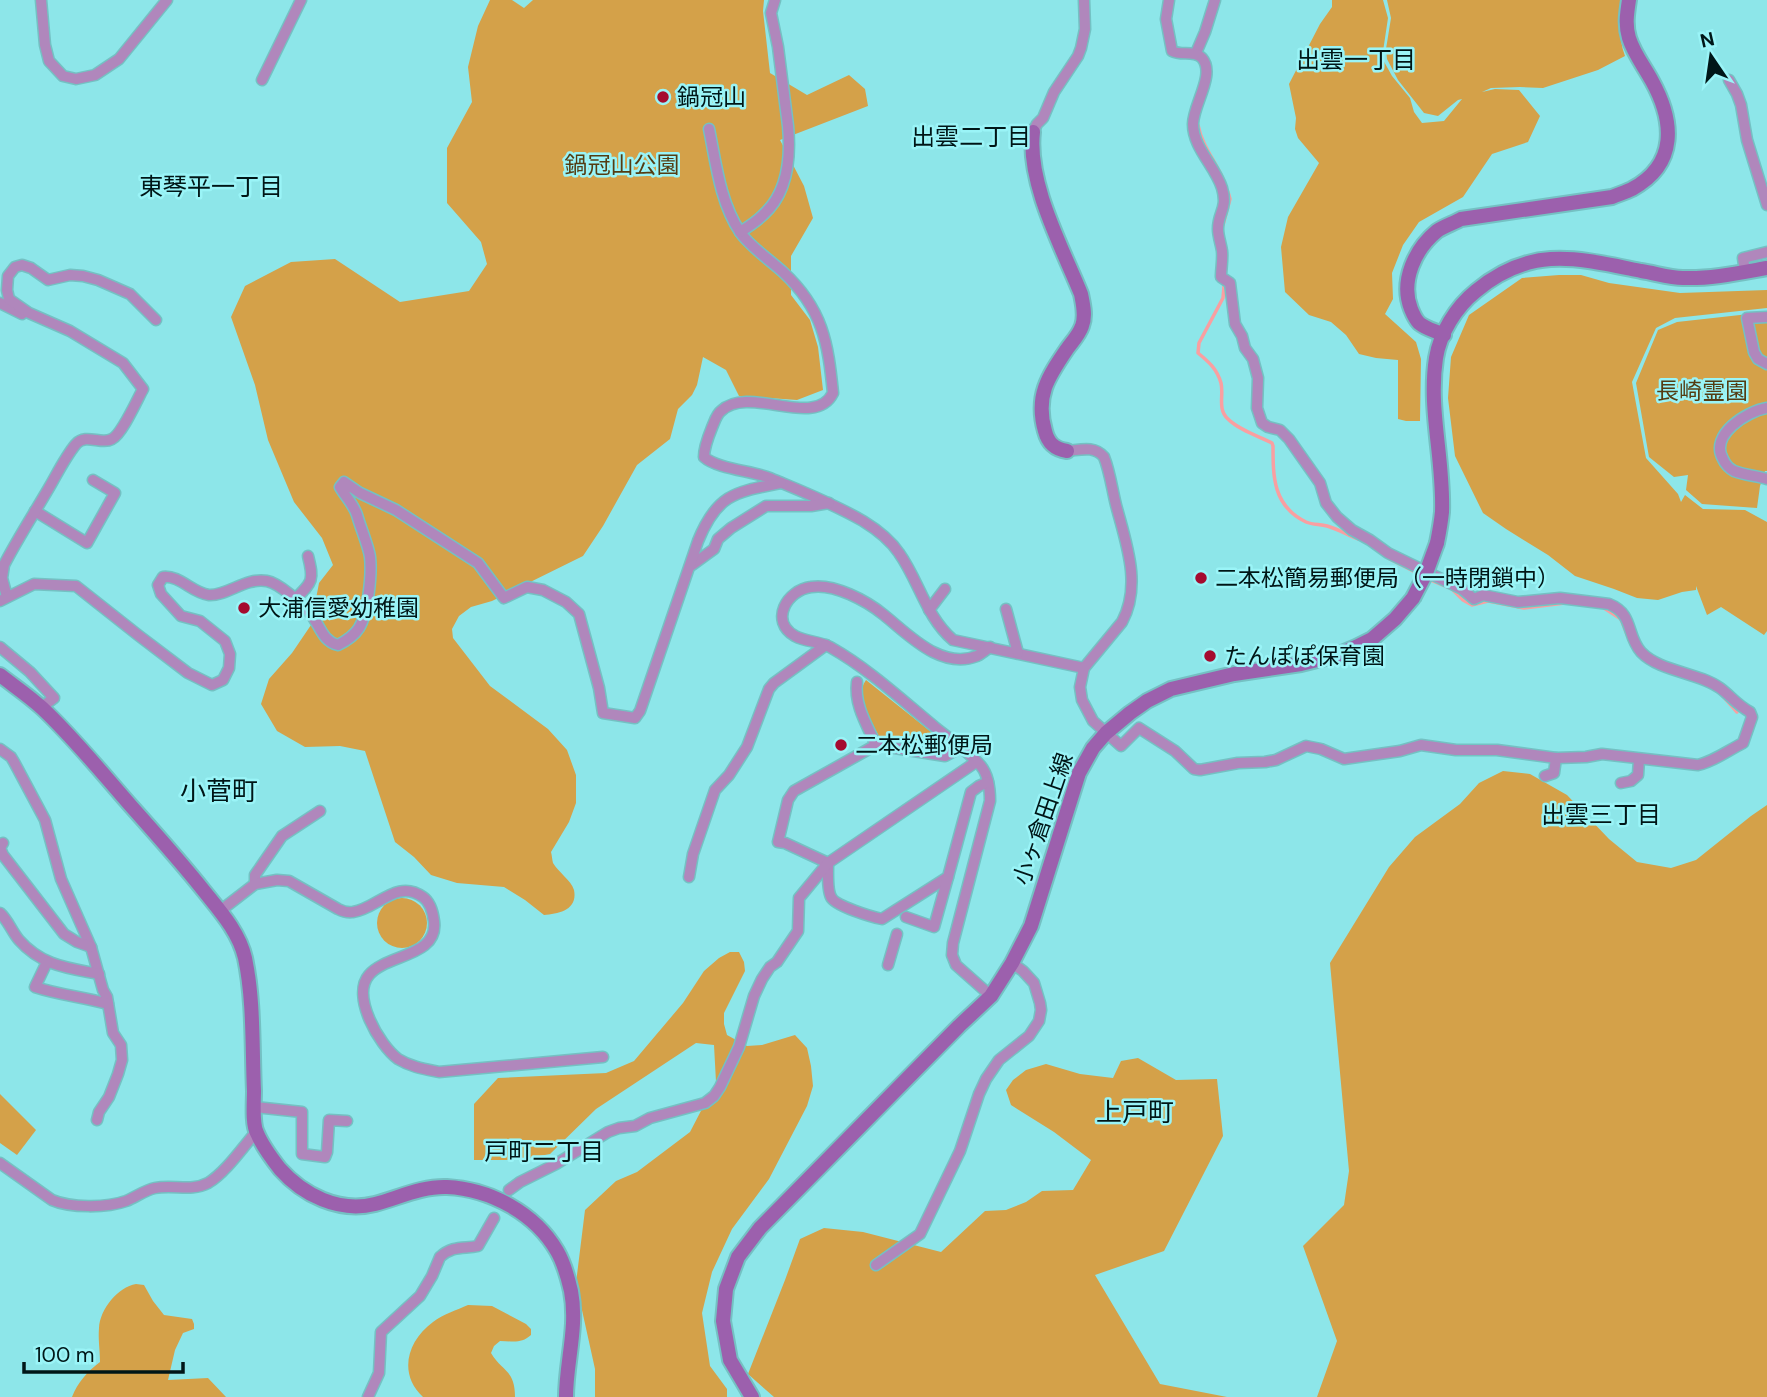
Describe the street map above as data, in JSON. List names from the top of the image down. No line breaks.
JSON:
{"streets":{"street":["小ヶ倉田上線"]},"districts":["出雲一丁目","出雲二丁目","東琴平一丁目","小菅町","出雲三丁目","上戸町","戸町二丁目"],"parks":["鍋冠山公園","長崎霊園"],"places":["鍋冠山","二本松簡易郵便局（一時閉鎖中）","大浦信愛幼稚園","たんぽぽ保育園","二本松郵便局"],"scale_bar":"100 m","north":"top"}
